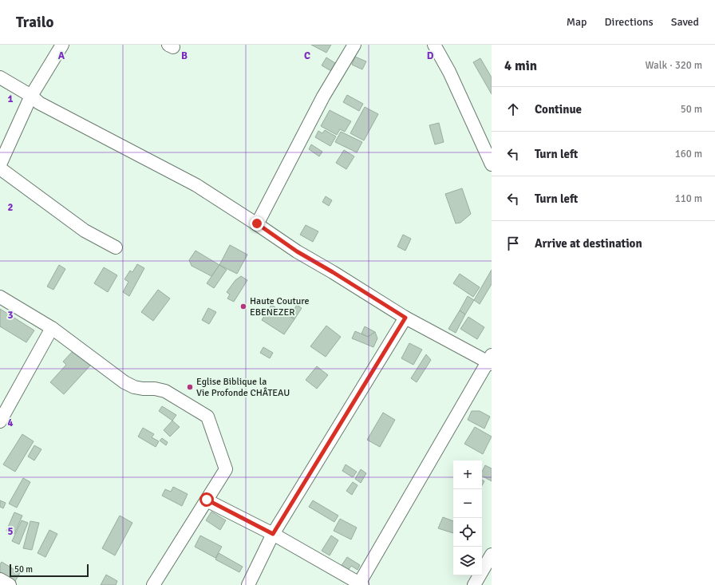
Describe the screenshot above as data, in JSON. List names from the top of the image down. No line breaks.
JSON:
{"places":["Haute Couture EBENEZER","Eglise Biblique la Vie Profonde CHÂTEAU"],"scale_bar":"50 m","page":{"header":"Trailo","nav":["Map","Directions","Saved"],"heading":["4 min","Walk · 320 m"],"list":[["Continue","50 m"],["Turn left","160 m"],["Turn left","110 m"],"Arrive at destination"],"map_buttons":["+","−"],"scale":"50 m"},"grid":{"columns":["A","B","C","D"],"rows":["1","2","3","4","5"]}}
